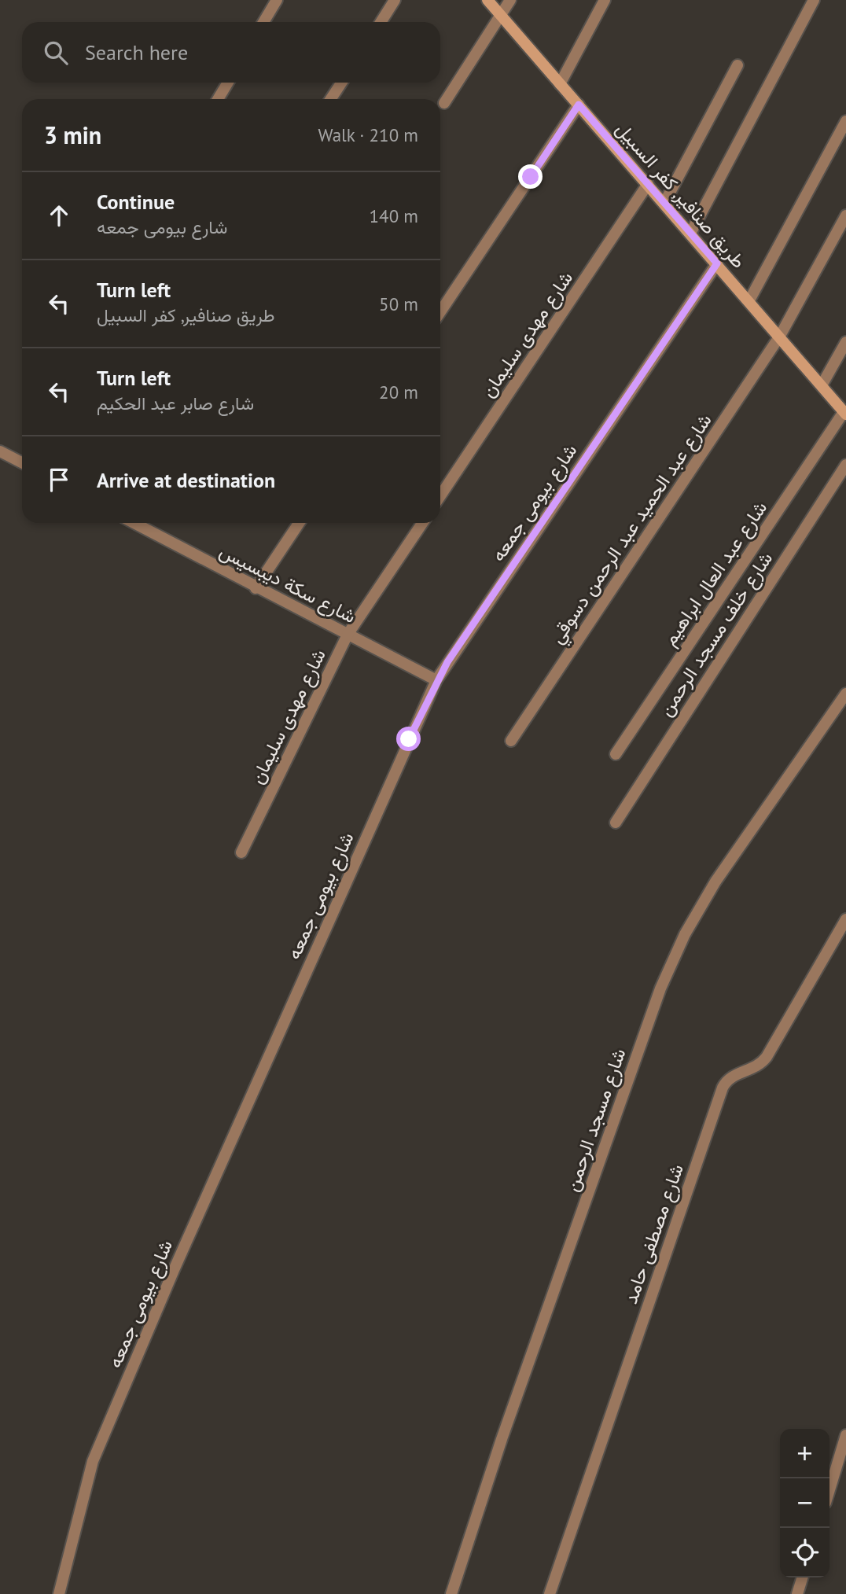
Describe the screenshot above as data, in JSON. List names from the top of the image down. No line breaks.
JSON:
{"streets":{"street":["طريق صنافير, كفر السبيل","شارع مهدى سليمان","شارع بيومى جمعه","شارع عبد الحميد عبد الرحمن دسوقي","شارع عبد العال ابراهيم","شارع سكة ديبسيس","شارع خلف مسجد الرحمن","شارع مسجد الرحمن","شارع مصطفى حامد"]},"crossings":[["طريق صنافير, كفر السبيل","شارع مهدى سليمان"],["طريق صنافير, كفر السبيل","شارع بيومى جمعه"],["طريق صنافير, كفر السبيل","شارع عبد الحميد عبد الرحمن دسوقي"],["طريق صنافير, كفر السبيل","شارع عبد العال ابراهيم"],["شارع مهدى سليمان","شارع سكة ديبسيس"],["شارع بيومى جمعه","شارع سكة ديبسيس"]],"page":{"search":"Search here","heading":["3 min","Walk · 210 m"],"list":[["Continue","شارع بيومى جمعه","140 m"],["Turn left","طريق صنافير, كفر السبيل","50 m"],["Turn left","شارع صابر عبد الحكيم","20 m"],"Arrive at destination"],"map_buttons":["+","−"]}}
